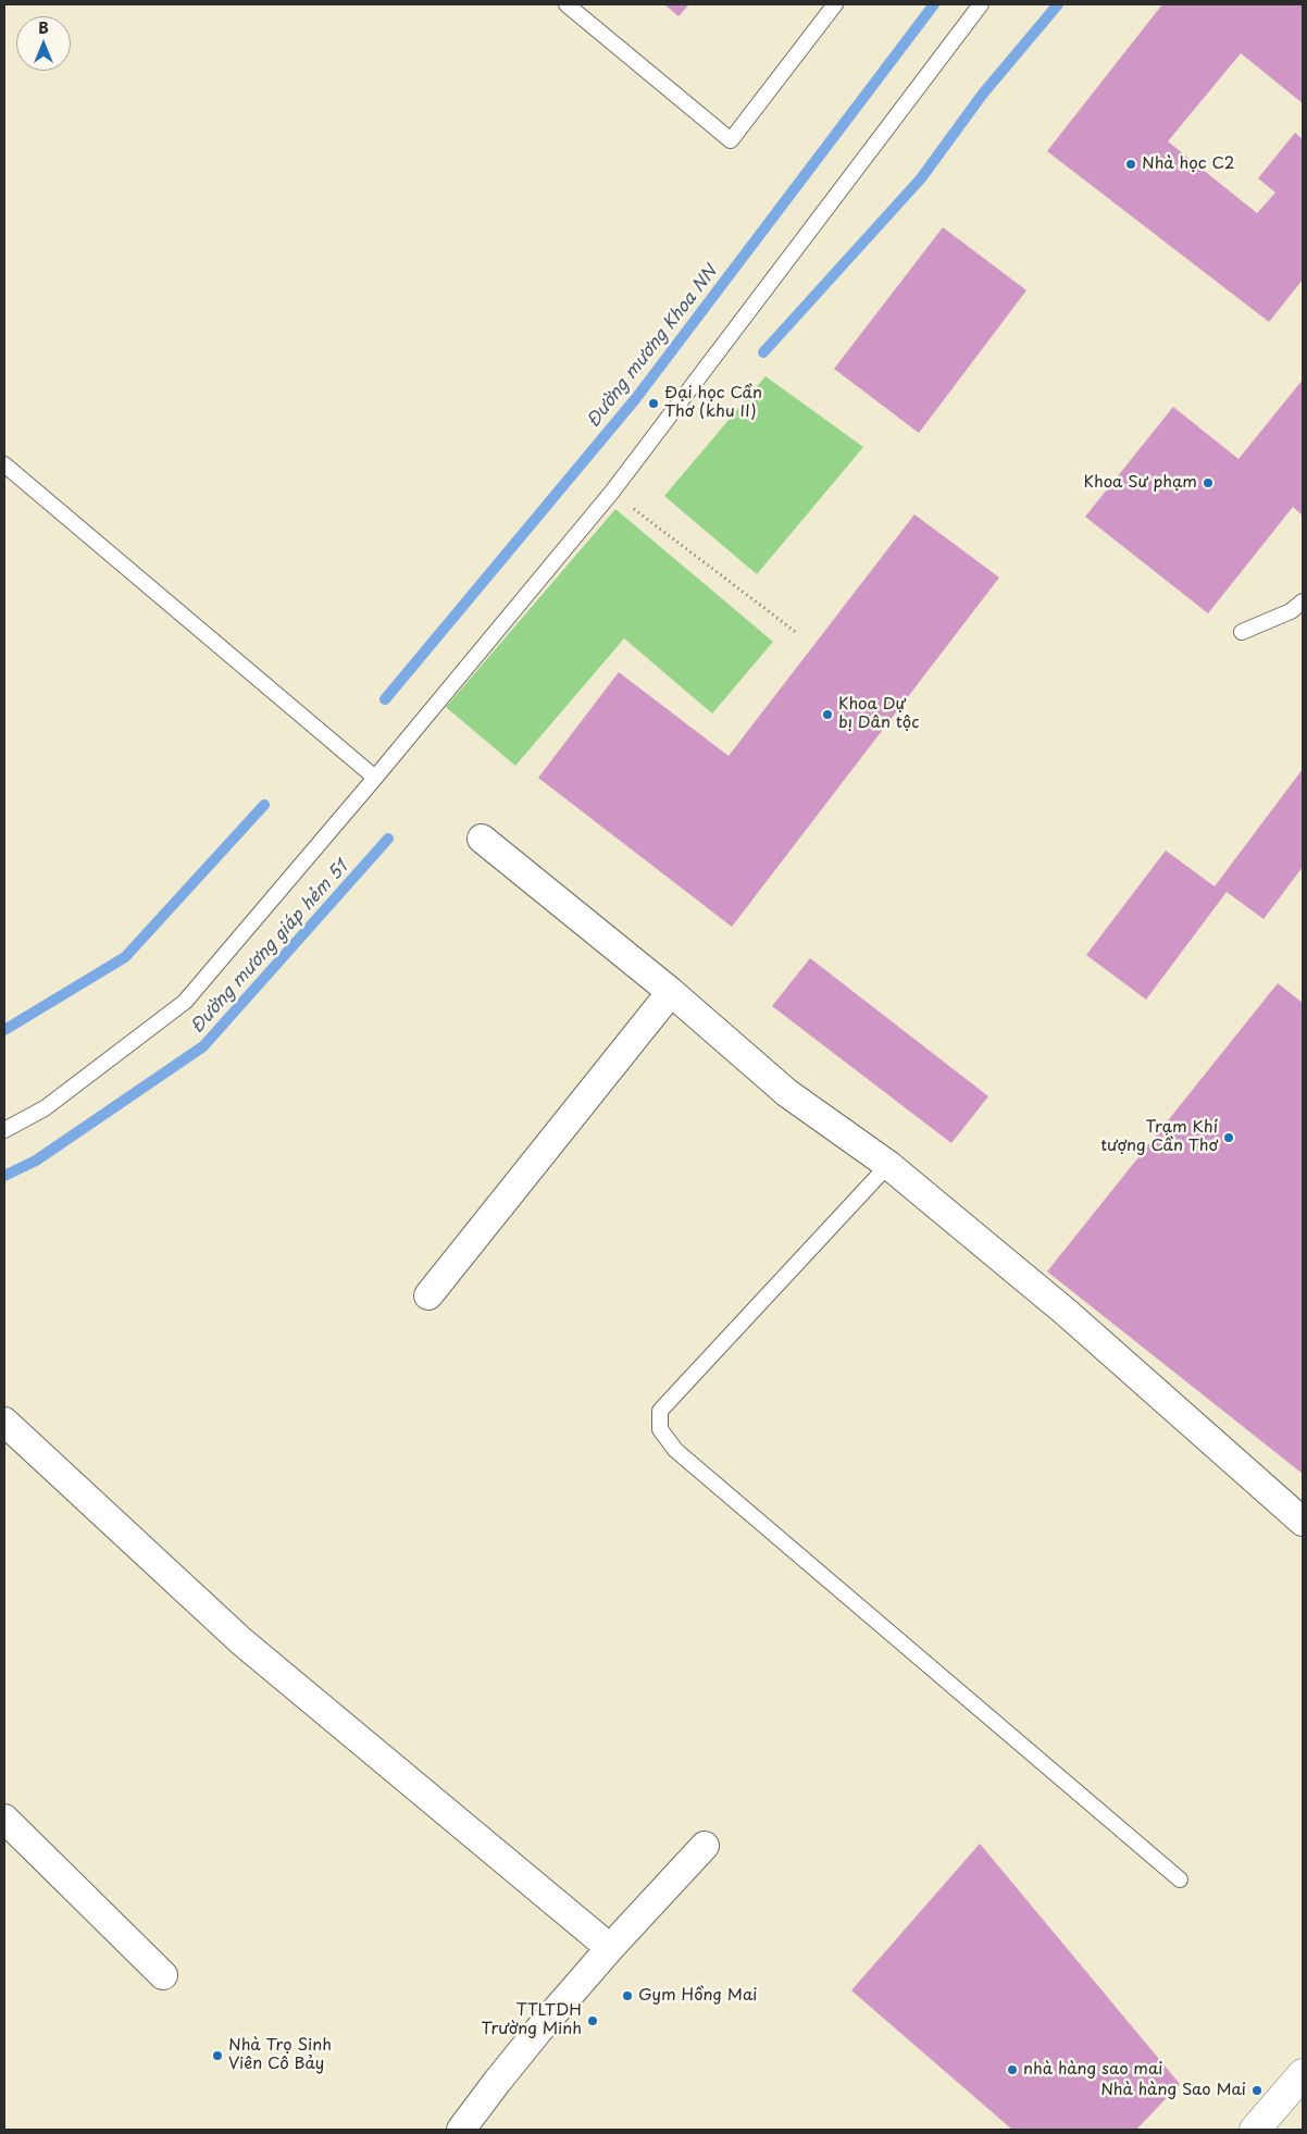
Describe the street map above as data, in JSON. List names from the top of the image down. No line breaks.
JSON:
{"water":["Đường mương Khoa NN","Đường mương giáp hẻm 51"],"places":["Nhà học C2","Đại học Cần Thơ (khu II)","Khoa Sư phạm","Khoa Dự bị Dân tộc","Trạm Khí tượng Cần Thơ","Gym Hồng Mai","TTLTDH Trường Minh","Nhà Trọ Sinh Viên Cô Bảy","nhà hàng sao mai","Nhà hàng Sao Mai"],"north":"top"}
